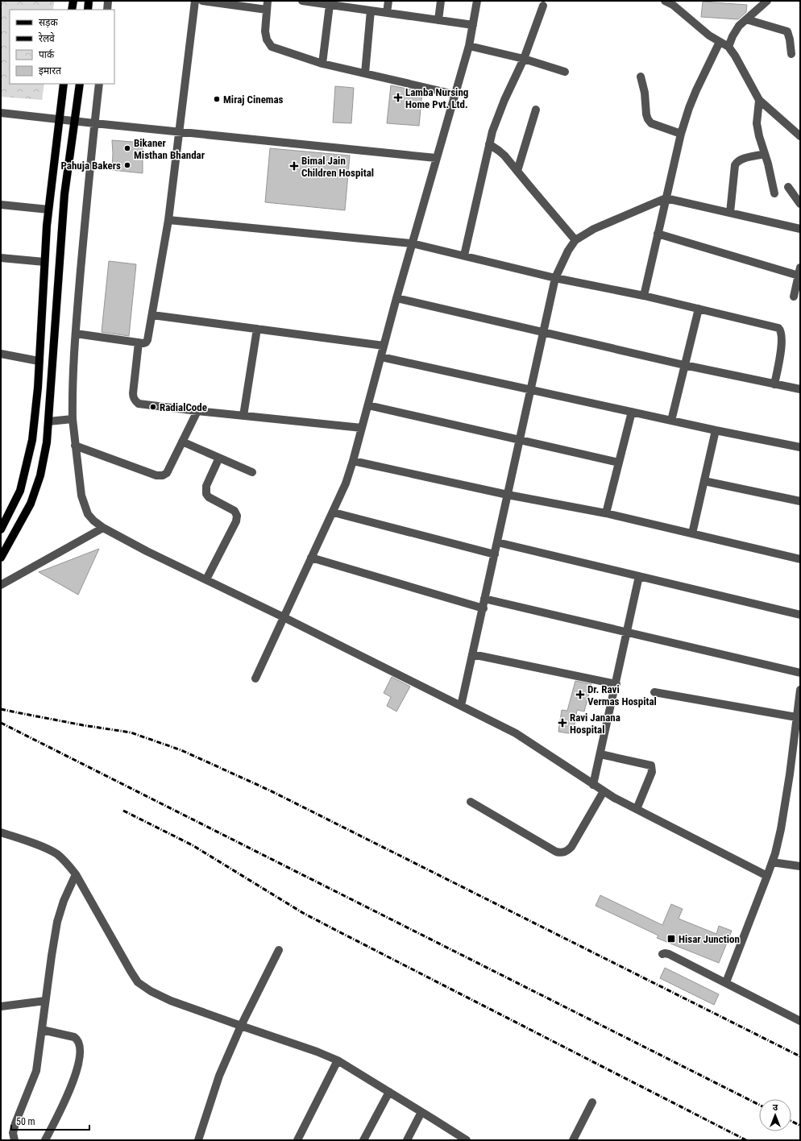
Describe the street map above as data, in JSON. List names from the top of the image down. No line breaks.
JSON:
{"places":{"health":["Lamba Nursing Home Pvt. Ltd.","Bimal Jain Children Hospital","Dr. Ravi Vermas Hospital","Ravi Janana Hospital"],"other":["Miraj Cinemas","Bikaner Misthan Bhandar","Pahuja Bakers","RadialCode"],"transit":["Hisar Junction"]},"legend":["सड़क","रेलवे","पार्क","इमारत"],"scale_bar":"50 m","north":"top"}
